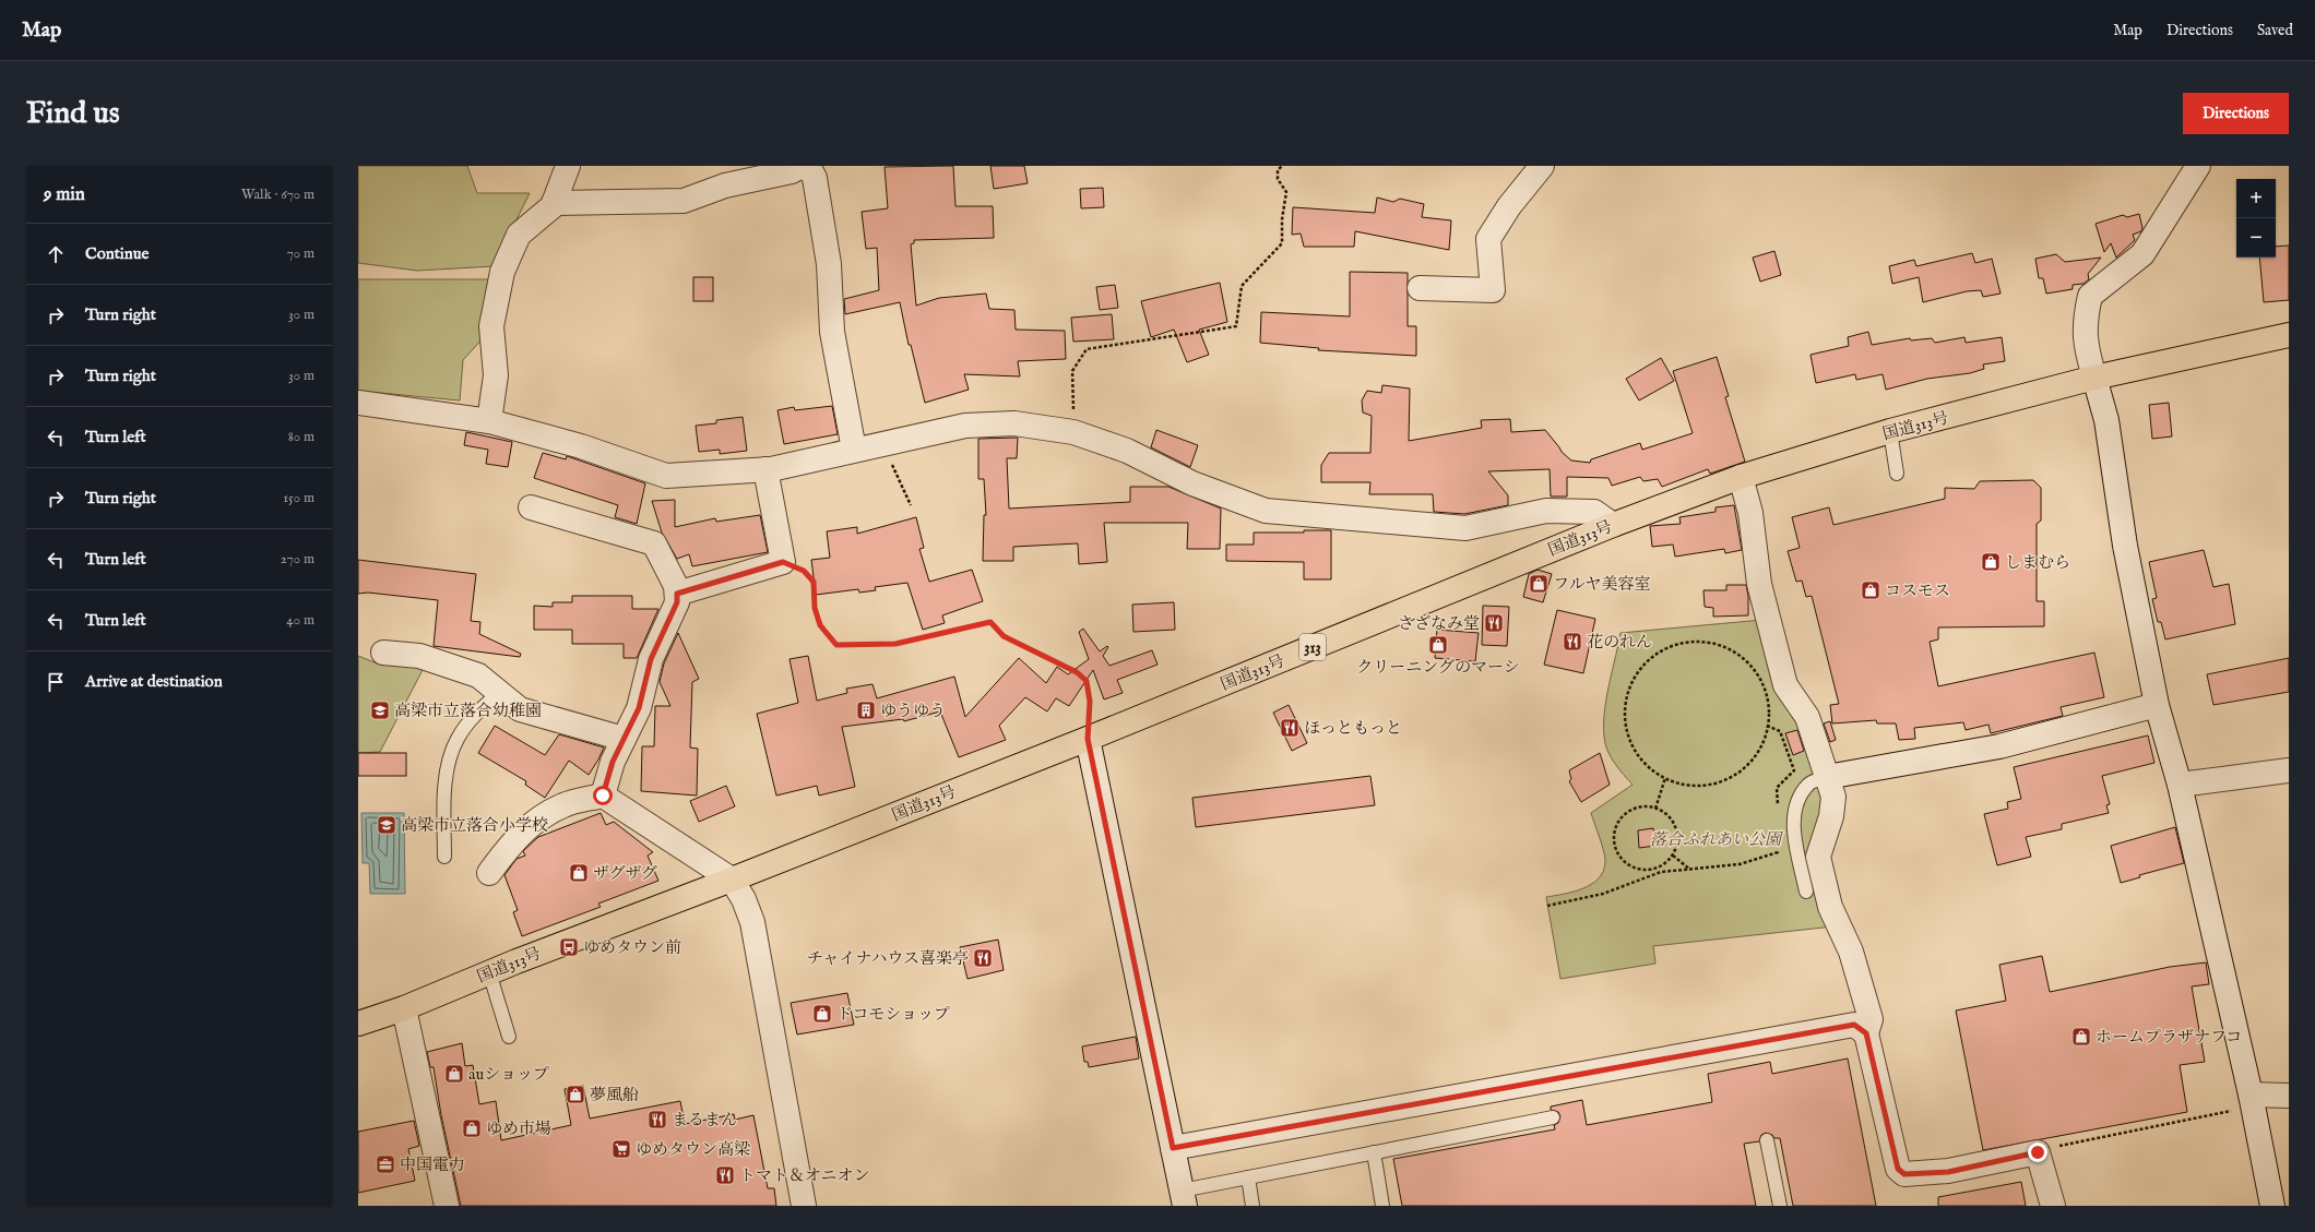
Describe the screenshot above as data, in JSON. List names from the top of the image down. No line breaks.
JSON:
{"streets":{"highway":["国道313号","313"]},"parks":["落合ふれあい公園"],"places":{"shop":["しまむら","フルヤ美容室","コスモス","クリーニングのマーシ","ザグザグ","ドコモショップ","ホームプラザナフコ","auショップ","夢風船","ゆめ市場"],"restaurant":["さざなみ堂","花のれん","ほっともっと","チャイナハウス喜楽亭","まるまん","トマト＆オニオン"],"school or university":["高梁市立落合幼稚園","高梁市立落合小学校"],"building":["ゆうゆう"],"bus stop":["ゆめタウン前"],"supermarket":["ゆめタウン高梁"],"office":["中国電力"]},"page":{"header":"Map","nav":["Map","Directions","Saved"],"buttons":"Directions","title":"Find us","heading":["9 min","Walk · 670 m"],"map_buttons":["+","−"],"list":[["Continue","70 m"],["Turn right","30 m"],["Turn right","30 m"],["Turn left","80 m"],["Turn right","150 m"],["Turn left","270 m"],["Turn left","40 m"],"Arrive at destination"]}}
